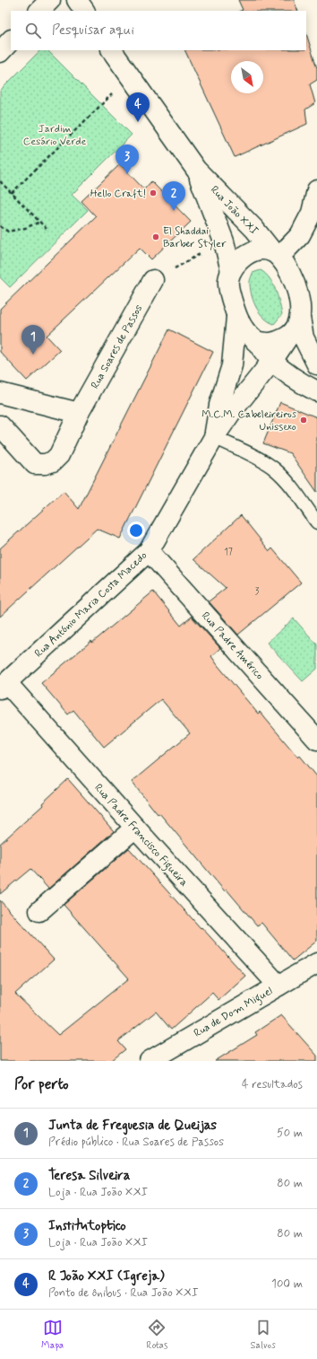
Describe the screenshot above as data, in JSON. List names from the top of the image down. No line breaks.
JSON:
{"streets":{"street":["Rua João XXI","Rua Soares de Passos","Rua António Maria Costa Macedo","Rua Padre Américo","Rua Padre Francisco Figueira","Rua de Dom Miguel"]},"crossings":[["Rua João XXI","Rua António Maria Costa Macedo"],["Rua António Maria Costa Macedo","Rua Padre Américo"],["Rua António Maria Costa Macedo","Rua Padre Francisco Figueira"],["Rua Padre Francisco Figueira","Rua de Dom Miguel"]],"parks":["Jardim Cesário Verde"],"places":["Hello Craft!","El Shaddai Barber Styler","M.C.M. Cabeleireiros Unissexo"],"house_numbers":["17","3"],"north":"bottom right","page":{"search":"Pesquisar aqui","pins":["4","3","2","1"],"heading":["Por perto","4 resultados"],"list":[{"mark":"1","name":"Junta de Freguesia de Queijas","note":"Prédio público · Rua Soares de Passos","value":"50 m"},{"mark":"2","name":"Teresa Silveira","note":"Loja · Rua João XXI","value":"80 m"},{"mark":"3","name":"Institutoptico","note":"Loja · Rua João XXI","value":"80 m"},{"mark":"4","name":"R João XXI (Igreja)","note":"Ponto de ônibus · Rua João XXI","value":"100 m"}],"nav":["Mapa","Rotas","Salvos"]}}
